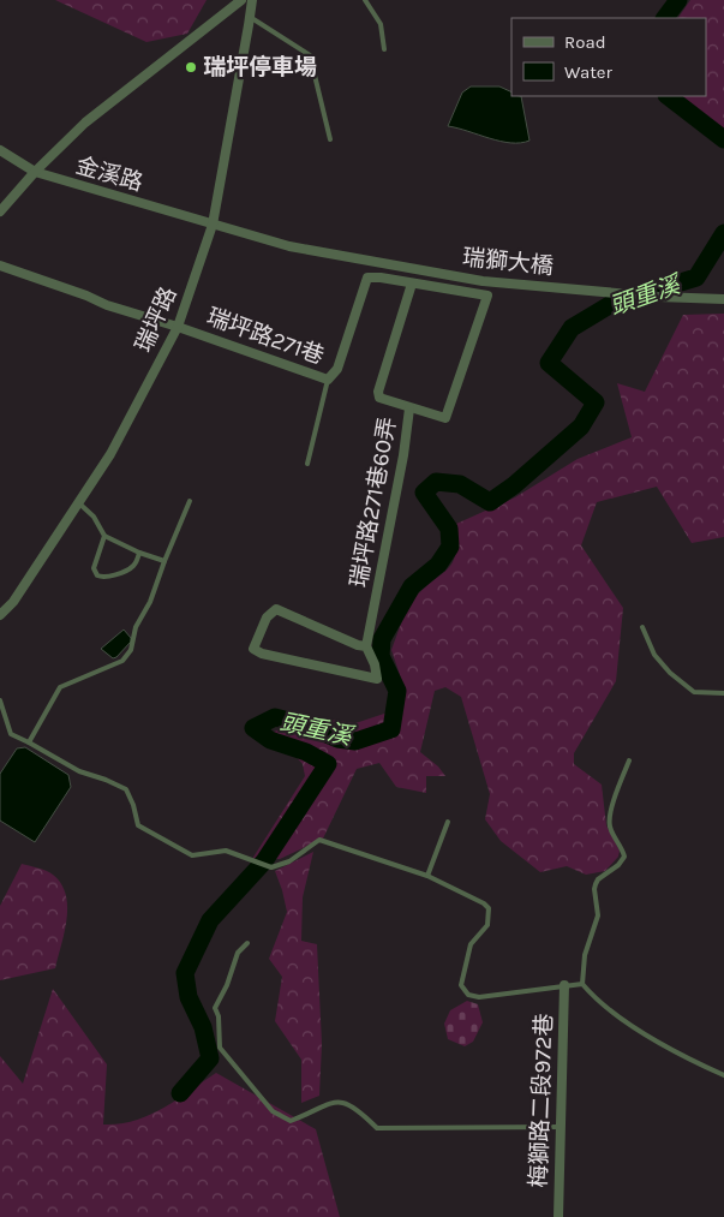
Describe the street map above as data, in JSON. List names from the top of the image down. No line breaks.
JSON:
{"streets":{"street":["金溪路","瑞獅大橋","瑞坪路","瑞坪路271巷","瑞坪路271巷60弄","梅獅路二段972巷"]},"crossings":[["金溪路","瑞獅大橋"],["金溪路","瑞坪路"],["瑞坪路","瑞坪路271巷"],["瑞坪路271巷","瑞坪路271巷60弄"]],"water":["頭重溪"],"places":["瑞坪停車場"],"legend":["Road","Water"]}
